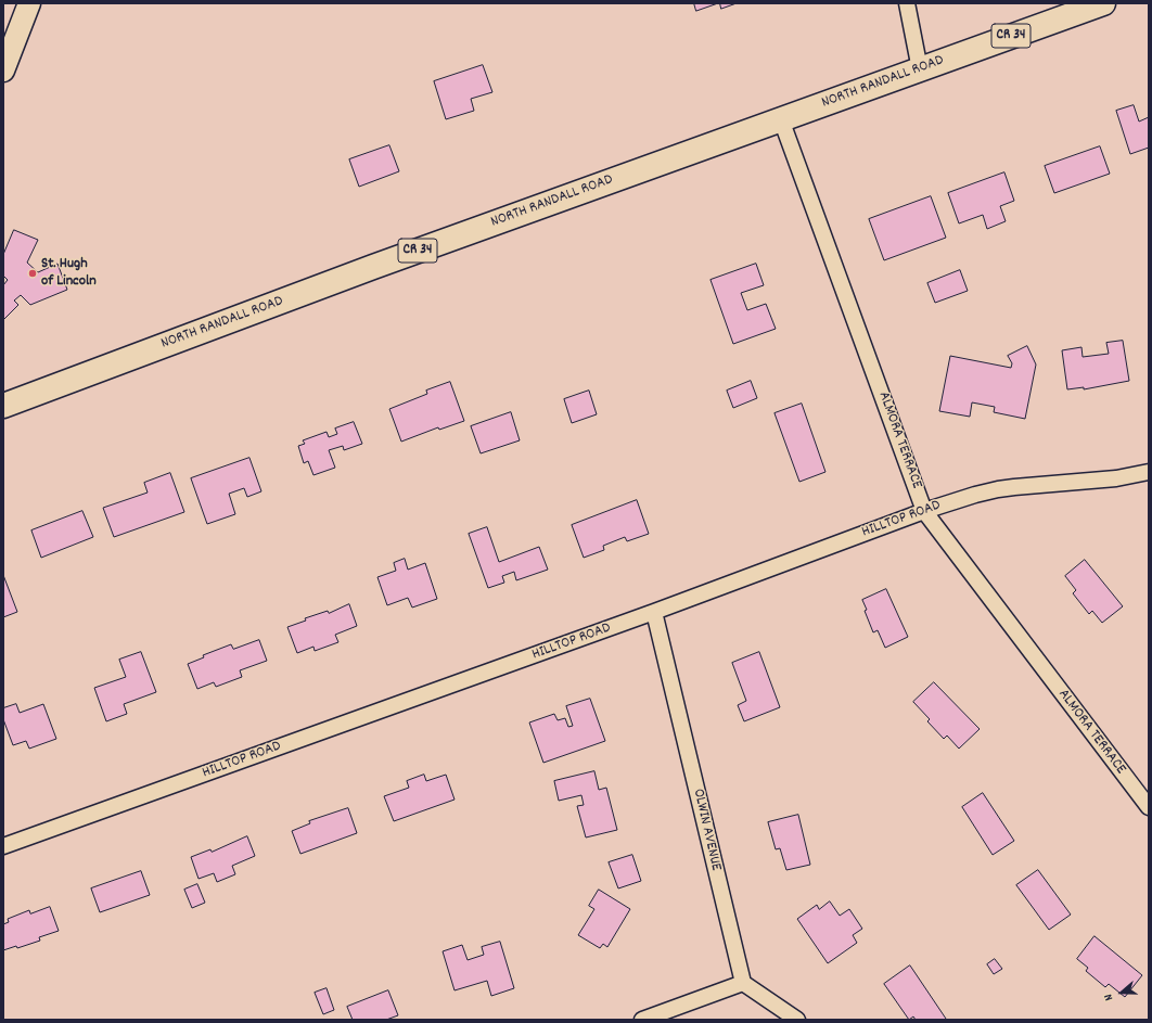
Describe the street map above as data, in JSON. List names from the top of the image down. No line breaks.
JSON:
{"streets":{"main road":["CR 34","NORTH RANDALL ROAD"],"street":["ALMORA TERRACE","HILLTOP ROAD","OLWIN AVENUE"]},"crossings":[["NORTH RANDALL ROAD","ALMORA TERRACE"],["ALMORA TERRACE","HILLTOP ROAD"],["HILLTOP ROAD","OLWIN AVENUE"]],"places":["St. Hugh of Lincoln"],"north":"left"}
